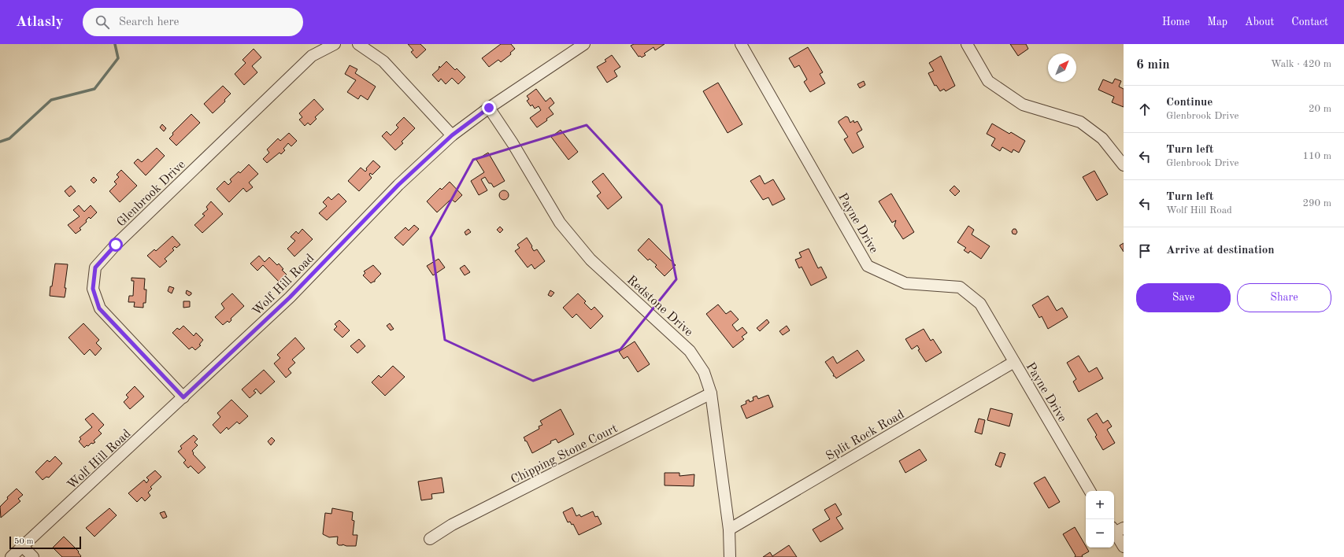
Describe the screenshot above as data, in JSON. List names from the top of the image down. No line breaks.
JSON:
{"streets":{"street":["Glenbrook Drive","Payne Drive","Wolf Hill Road","Redstone Drive","Split Rock Road","Chipping Stone Court"]},"crossings":[["Glenbrook Drive","Wolf Hill Road"],["Payne Drive","Split Rock Road"],["Wolf Hill Road","Redstone Drive"],["Redstone Drive","Split Rock Road"],["Redstone Drive","Chipping Stone Court"]],"scale_bar":"50 m","north":"top right","page":{"header":"Atlasly","search":"Search here","nav":["Home","Map","About","Contact"],"heading":["6 min","Walk · 420 m"],"list":[["Continue","Glenbrook Drive","20 m"],["Turn left","Glenbrook Drive","110 m"],["Turn left","Wolf Hill Road","290 m"],"Arrive at destination"],"buttons":["Save","Share"],"map_buttons":["+","−"],"scale":"50 m"}}
